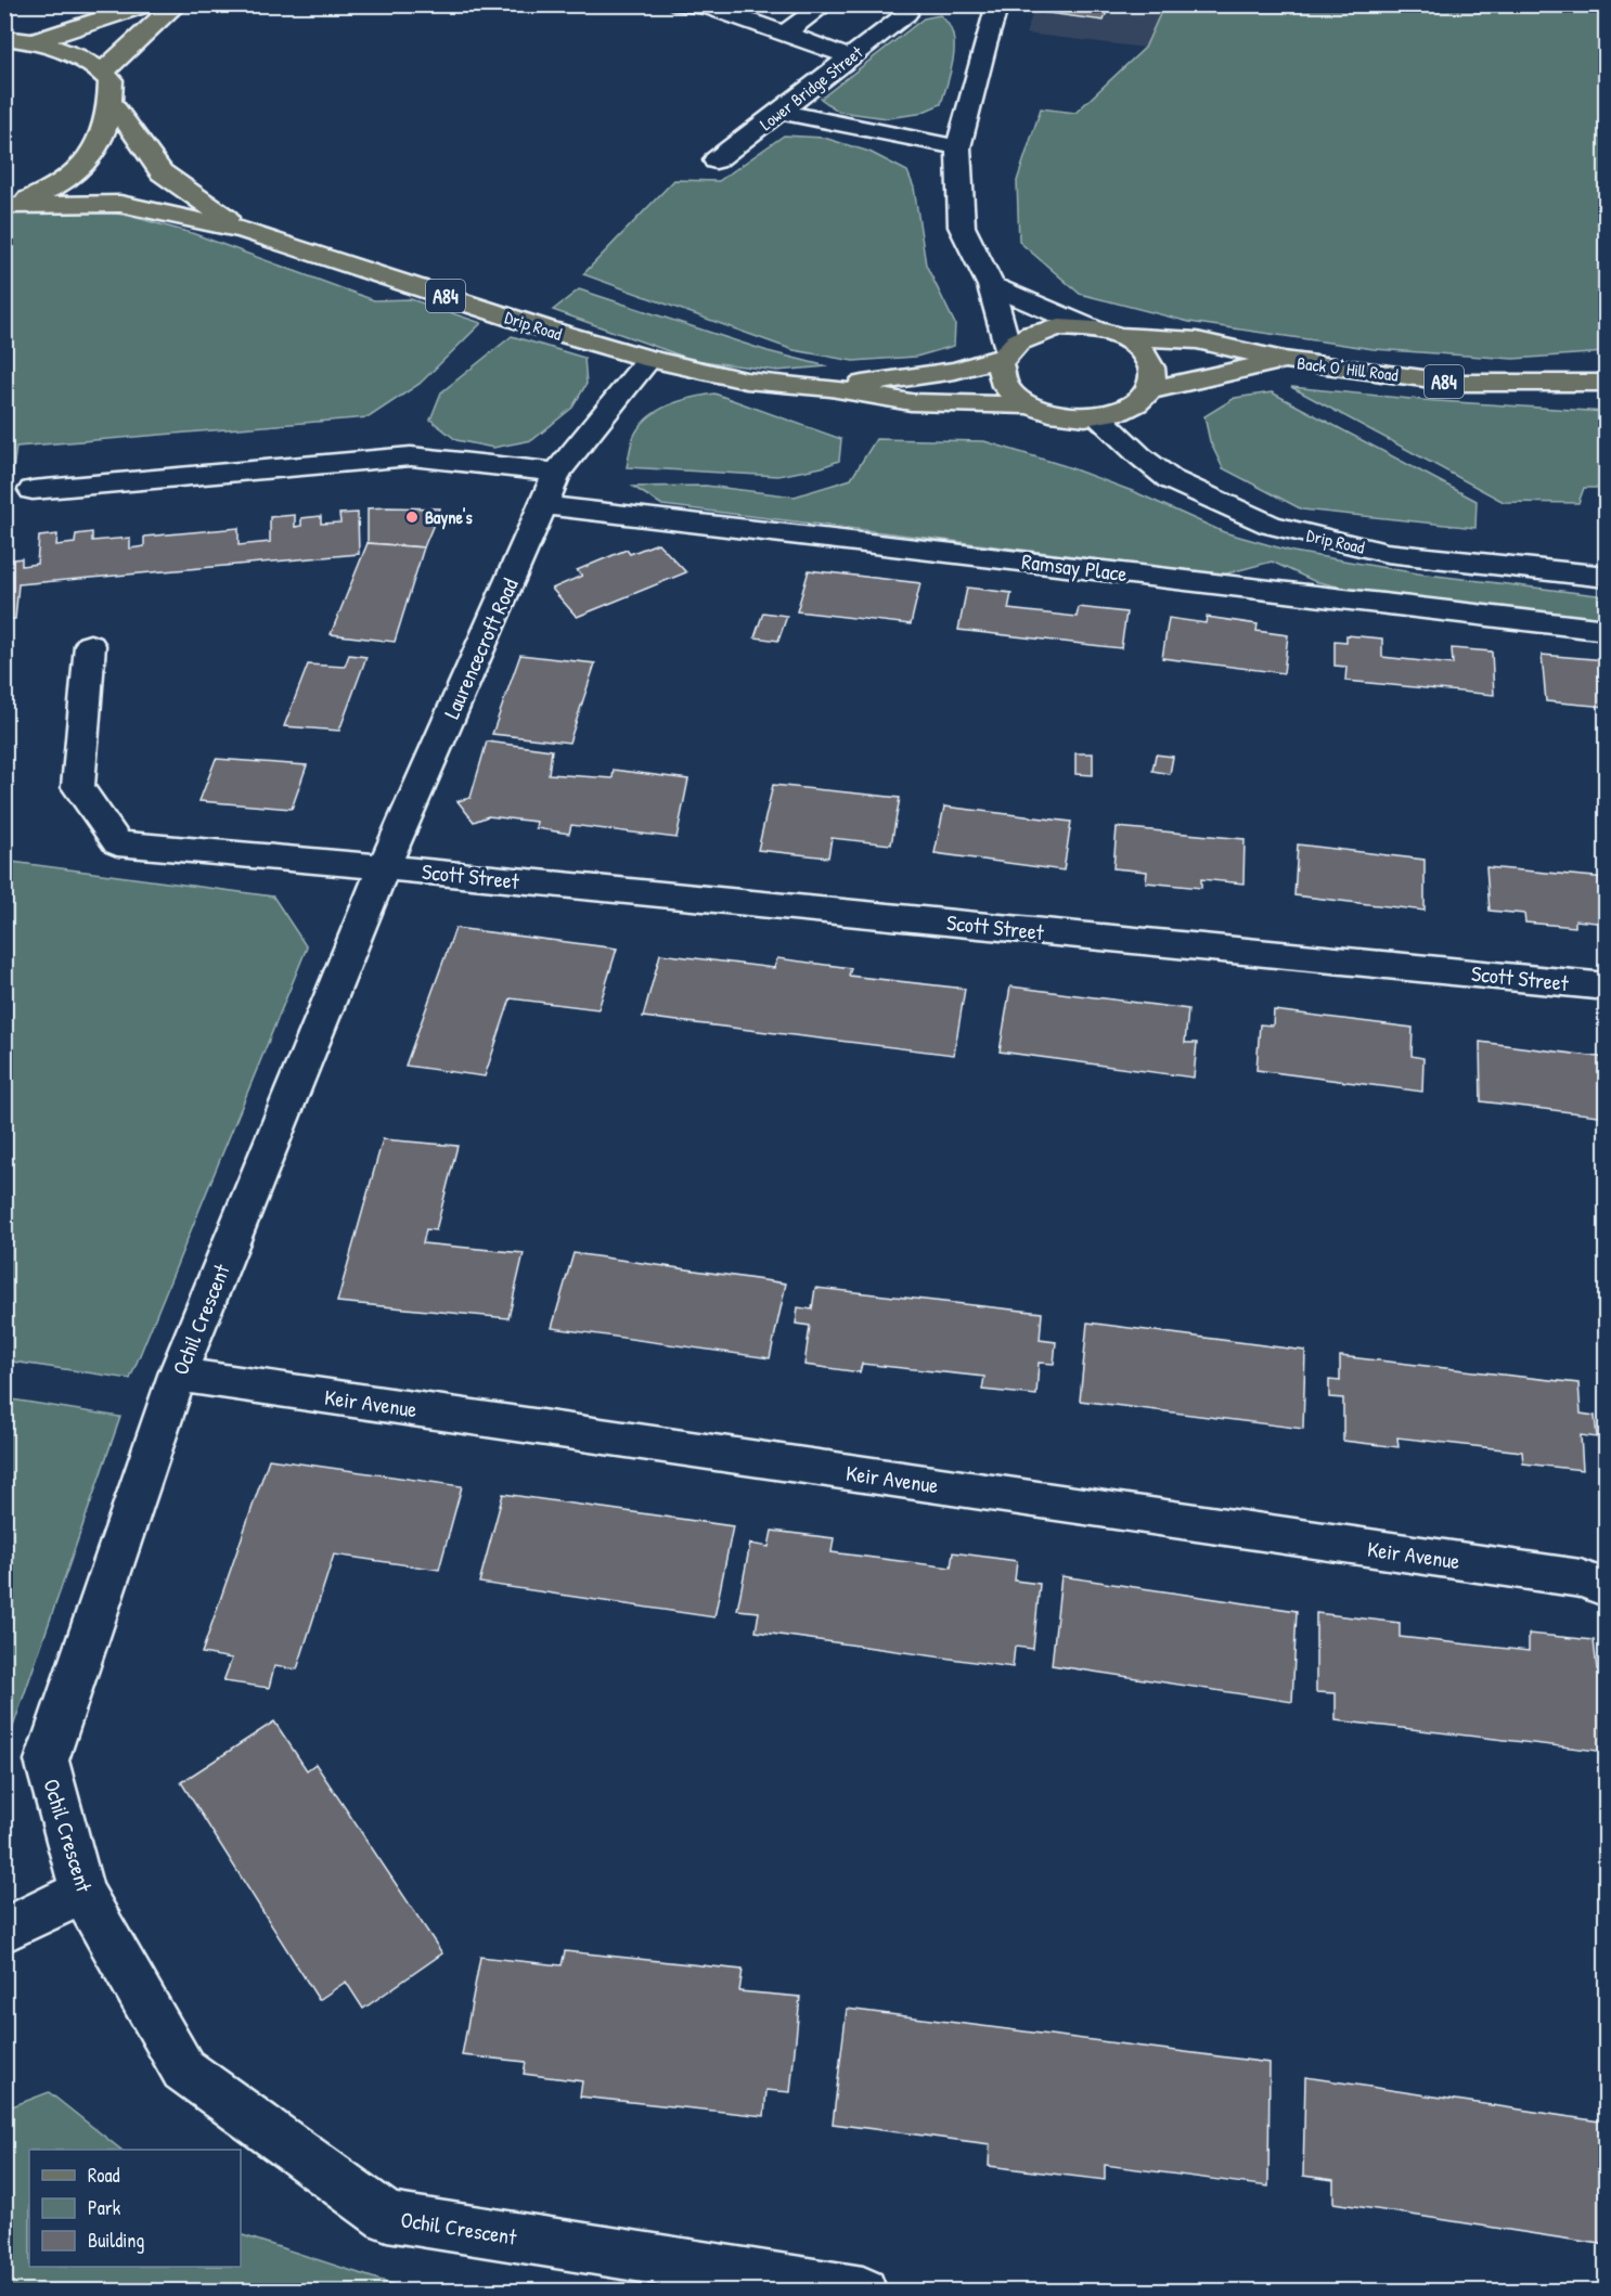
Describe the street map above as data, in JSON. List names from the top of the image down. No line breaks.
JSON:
{"streets":{"main road":["A84","Drip Road","Back O' Hill Road"],"street":["Lower Bridge Street","Ramsay Place","Laurencecroft Road","Scott Street","Ochil Crescent","Keir Avenue"]},"crossings":[["A84","Drip Road"],["A84","Back O' Hill Road"],["Drip Road","Laurencecroft Road"],["Ramsay Place","Laurencecroft Road"],["Laurencecroft Road","Scott Street"],["Laurencecroft Road","Ochil Crescent"],["Scott Street","Ochil Crescent"],["Ochil Crescent","Keir Avenue"]],"places":["Bayne's"],"legend":["Road","Park","Building"]}
